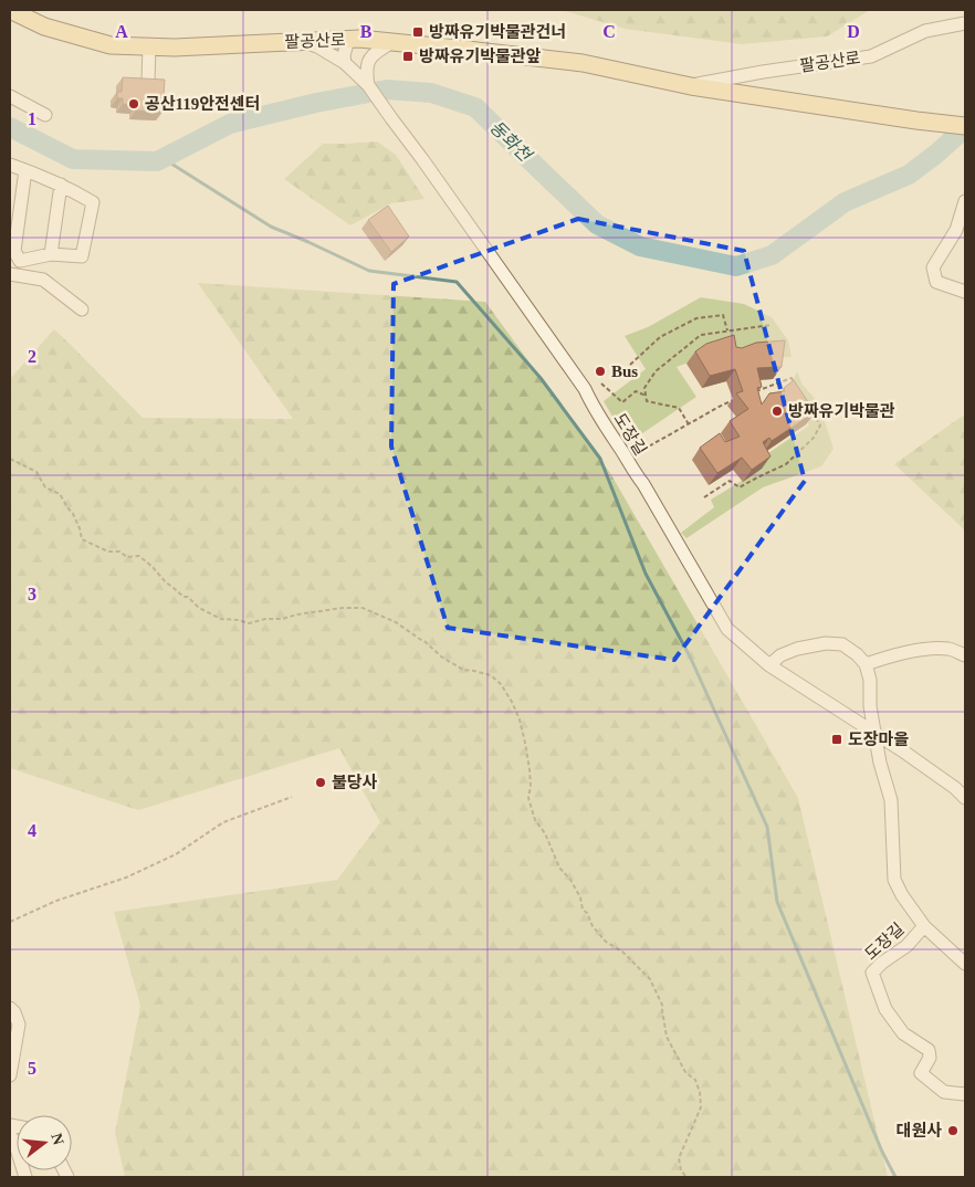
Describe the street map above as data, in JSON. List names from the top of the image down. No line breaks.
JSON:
{"streets":{"main road":["팔공산로"],"street":["도장길"]},"crossings":[["팔공산로","도장길"]],"water":["동화천"],"places":{"transit":["방짜유기박물관건너","방짜유기박물관앞","도장마을"],"other":["공산119안전센터","Bus","방짜유기박물관","불당사","대원사"]},"north":"right","grid":{"columns":["A","B","C","D"],"rows":["1","2","3","4","5"]}}
